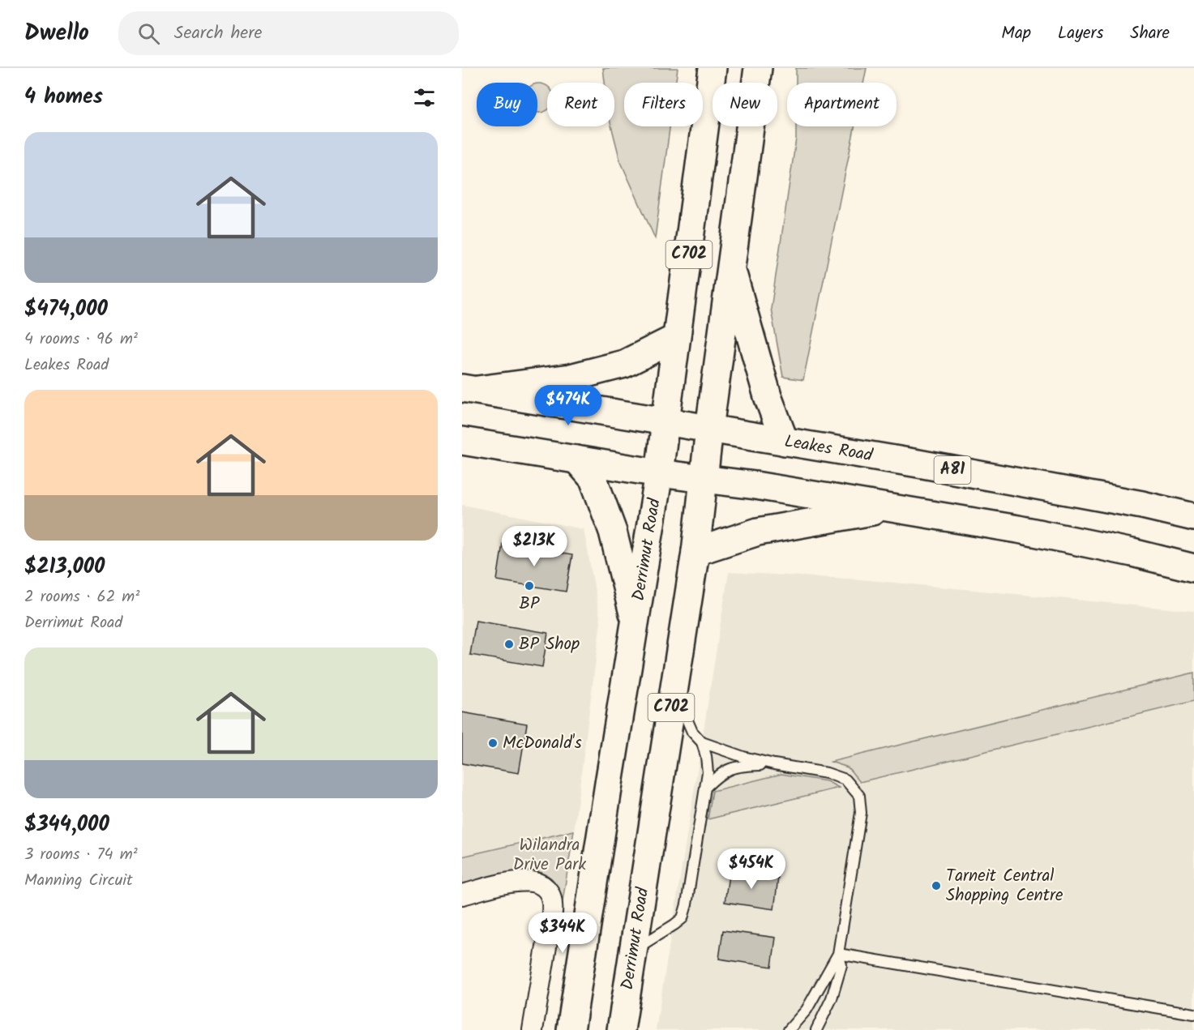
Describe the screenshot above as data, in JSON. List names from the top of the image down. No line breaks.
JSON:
{"streets":{"main road":["C702","Leakes Road","A81","Derrimut Road"]},"crossings":[["Leakes Road","Derrimut Road"]],"parks":["Wilandra Drive Park"],"places":["BP","BP Shop","McDonald's","Tarneit Central Shopping Centre"],"page":{"header":"Dwello","search":"Search here","nav":["Map","Layers","Share"],"heading":"4 homes","chip":["Buy","Rent","Filters","New","Apartment"],"list":[{"name":"$474,000","note":"4 rooms · 96 m² · Leakes Road"},{"name":"$213,000","note":"2 rooms · 62 m² · Derrimut Road"},{"name":"$344,000","note":"3 rooms · 74 m² · Manning Circuit"}],"price":["$474K","$213K","$454K","$344K"]}}
